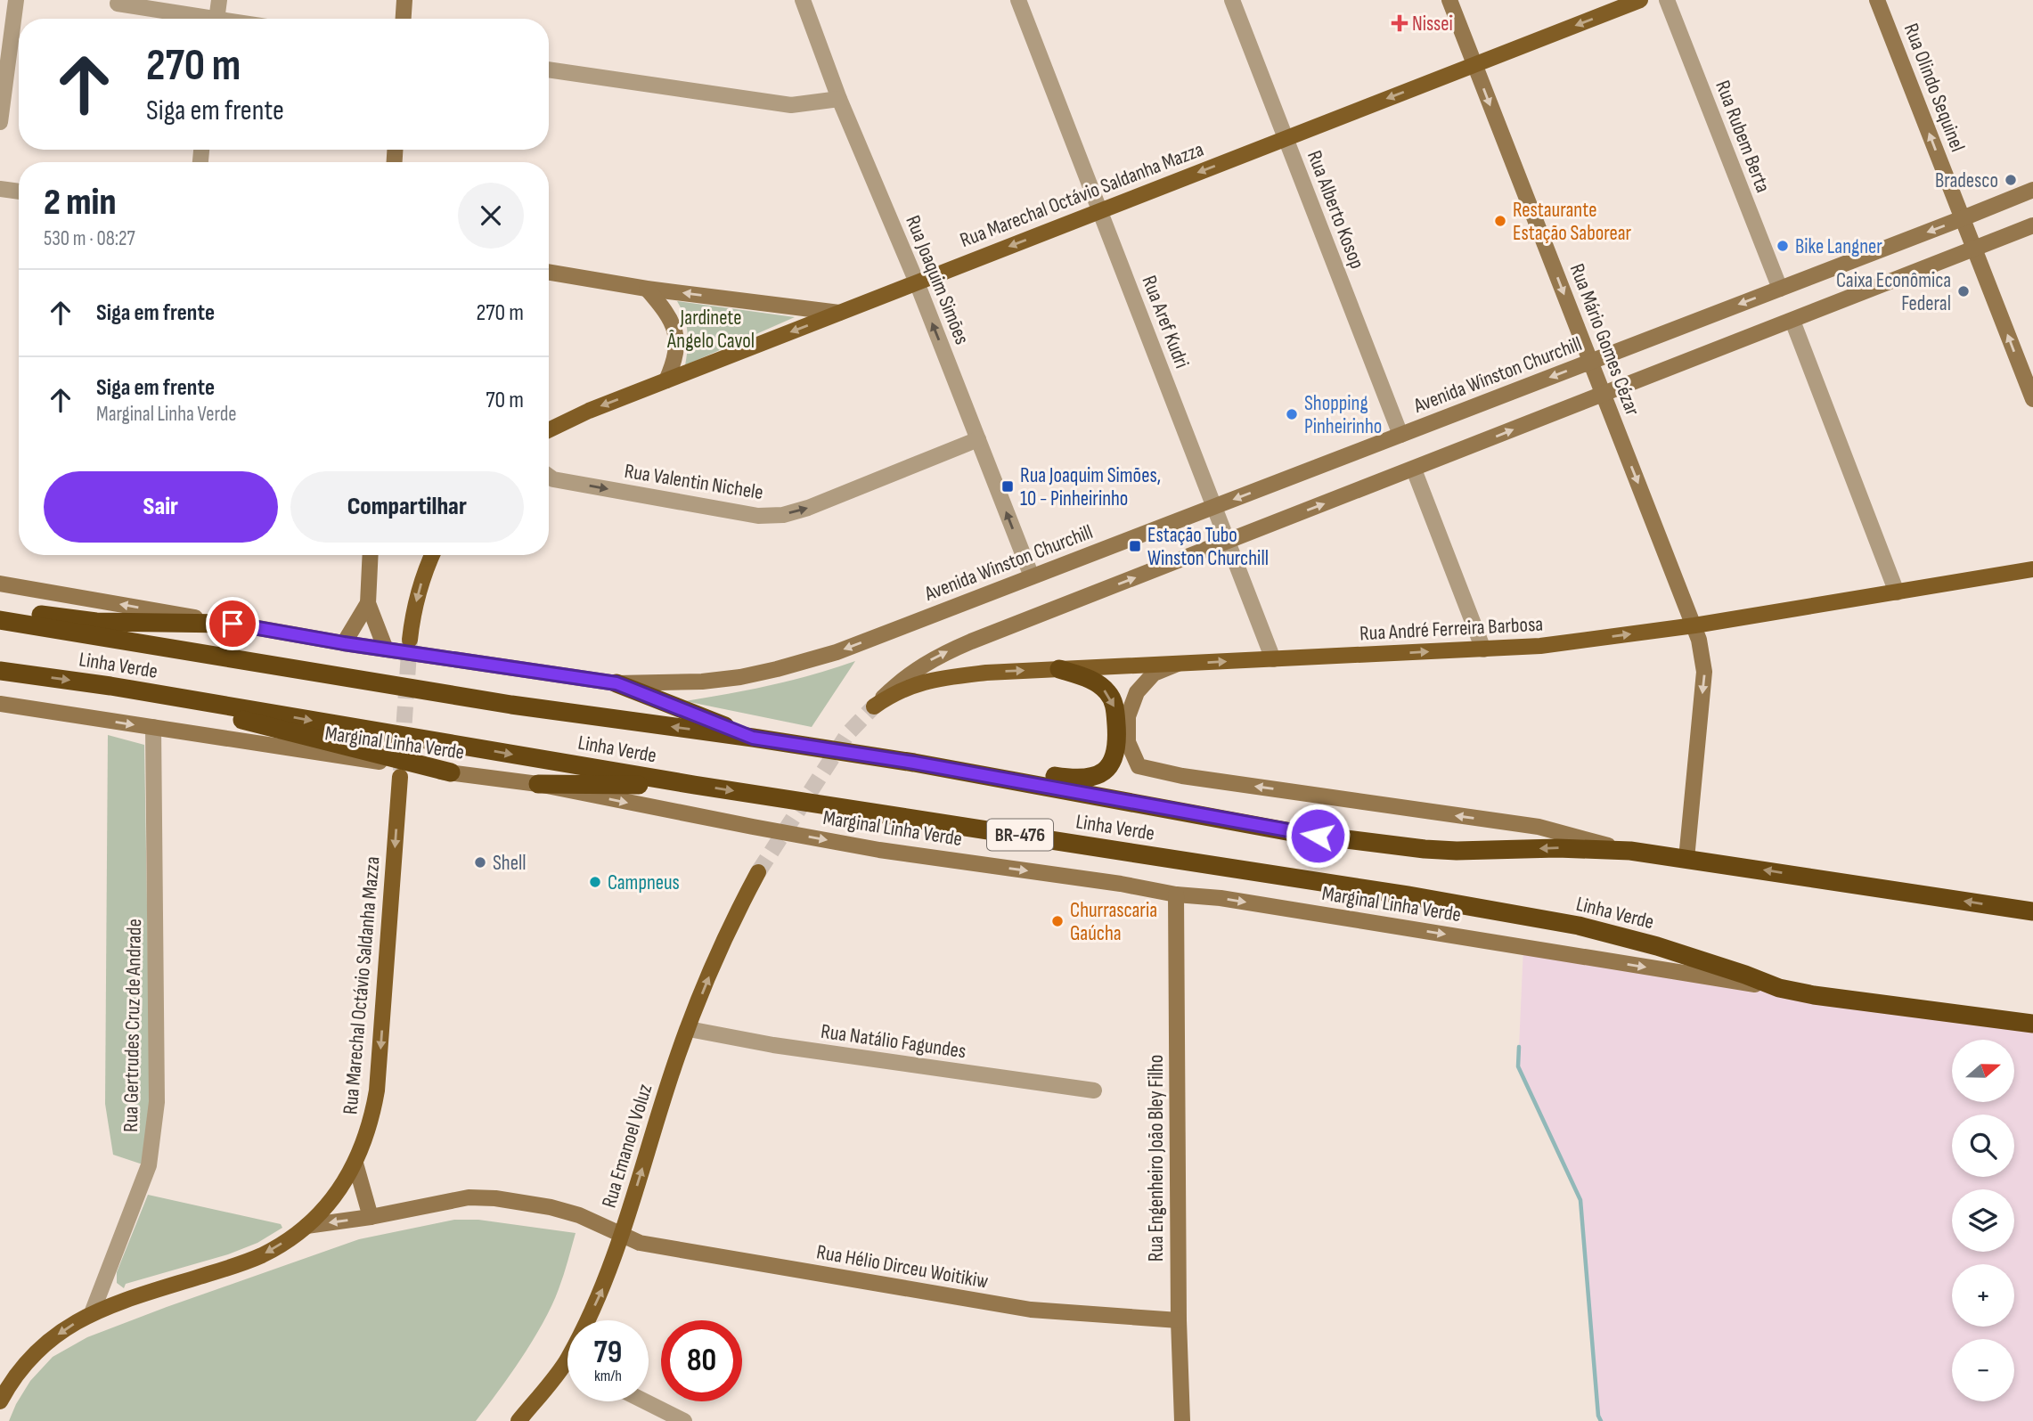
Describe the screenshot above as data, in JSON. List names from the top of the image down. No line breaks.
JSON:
{"streets":{"highway":["Linha Verde","BR-476"],"main road":["Rua Olindo Sequinel","Rua Marechal Octávio Saldanha Mazza","Rua Mário Gomes Cézar","Avenida Winston Churchill","Rua André Ferreira Barbosa","Marginal Linha Verde","Rua Emanoel Voluz","Rua Engenheiro João Bley Filho","Rua Hélio Dirceu Woitikiw"],"street":["Rua Rubem Berta","Rua Alberto Kosop","Rua Joaquim Simões","Rua Aref Kudri","Rua Valentin Nichele","Rua Gertrudes Cruz de Andrade","Rua Natálio Fagundes"]},"crossings":[["Rua Olindo Sequinel","Avenida Winston Churchill"],["Rua Rubem Berta","Avenida Winston Churchill"],["Rua Marechal Octávio Saldanha Mazza","Rua Alberto Kosop"],["Rua Marechal Octávio Saldanha Mazza","Rua Joaquim Simões"],["Rua Marechal Octávio Saldanha Mazza","Rua Aref Kudri"],["Rua Marechal Octávio Saldanha Mazza","Rua Mário Gomes Cézar"],["Rua Marechal Octávio Saldanha Mazza","Rua Gertrudes Cruz de Andrade"],["Rua Marechal Octávio Saldanha Mazza","Rua Hélio Dirceu Woitikiw"],["Rua Alberto Kosop","Avenida Winston Churchill"],["Rua Joaquim Simões","Avenida Winston Churchill"],["Rua Joaquim Simões","Rua Valentin Nichele"],["Rua Aref Kudri","Avenida Winston Churchill"],["Rua Aref Kudri","Rua André Ferreira Barbosa"],["Rua Mário Gomes Cézar","Avenida Winston Churchill"],["Rua Mário Gomes Cézar","Rua André Ferreira Barbosa"],["Rua Mário Gomes Cézar","Linha Verde"],["Linha Verde","Marginal Linha Verde"],["Marginal Linha Verde","Rua Gertrudes Cruz de Andrade"],["Marginal Linha Verde","Rua Engenheiro João Bley Filho"],["Rua Natálio Fagundes","Rua Emanoel Voluz"],["Rua Emanoel Voluz","Rua Hélio Dirceu Woitikiw"],["Rua Engenheiro João Bley Filho","Rua Hélio Dirceu Woitikiw"]],"one_way":["Rua Olindo Sequinel","Rua Marechal Octávio Saldanha Mazza","Rua Joaquim Simões","Rua Mário Gomes Cézar","Rua Valentin Nichele","Marginal Linha Verde","Rua Emanoel Voluz"],"parks":["Jardinete Ângelo Cavol"],"places":{"health":["Nissei"],"other":["Bradesco","Restaurante Estação Saborear","Bike Langner","Caixa Econômica Federal","Shopping Pinheirinho","Shell","Campneus","Churrascaria Gaúcha"],"transit":["Rua Joaquim Simões, 10 - Pinheirinho","Estação Tubo Winston Churchill"]},"north":"right","page":{"turn":["270 m","Siga em frente"],"heading":["2 min","530 m · 08:27"],"list":[{"name":"Siga em frente","value":"270 m"},{"name":"Siga em frente","note":"Marginal Linha Verde","value":"70 m"}],"buttons":["Sair","Compartilhar"],"map_buttons":["+","−"],"speed":"79 km/h","limit":"80"}}
